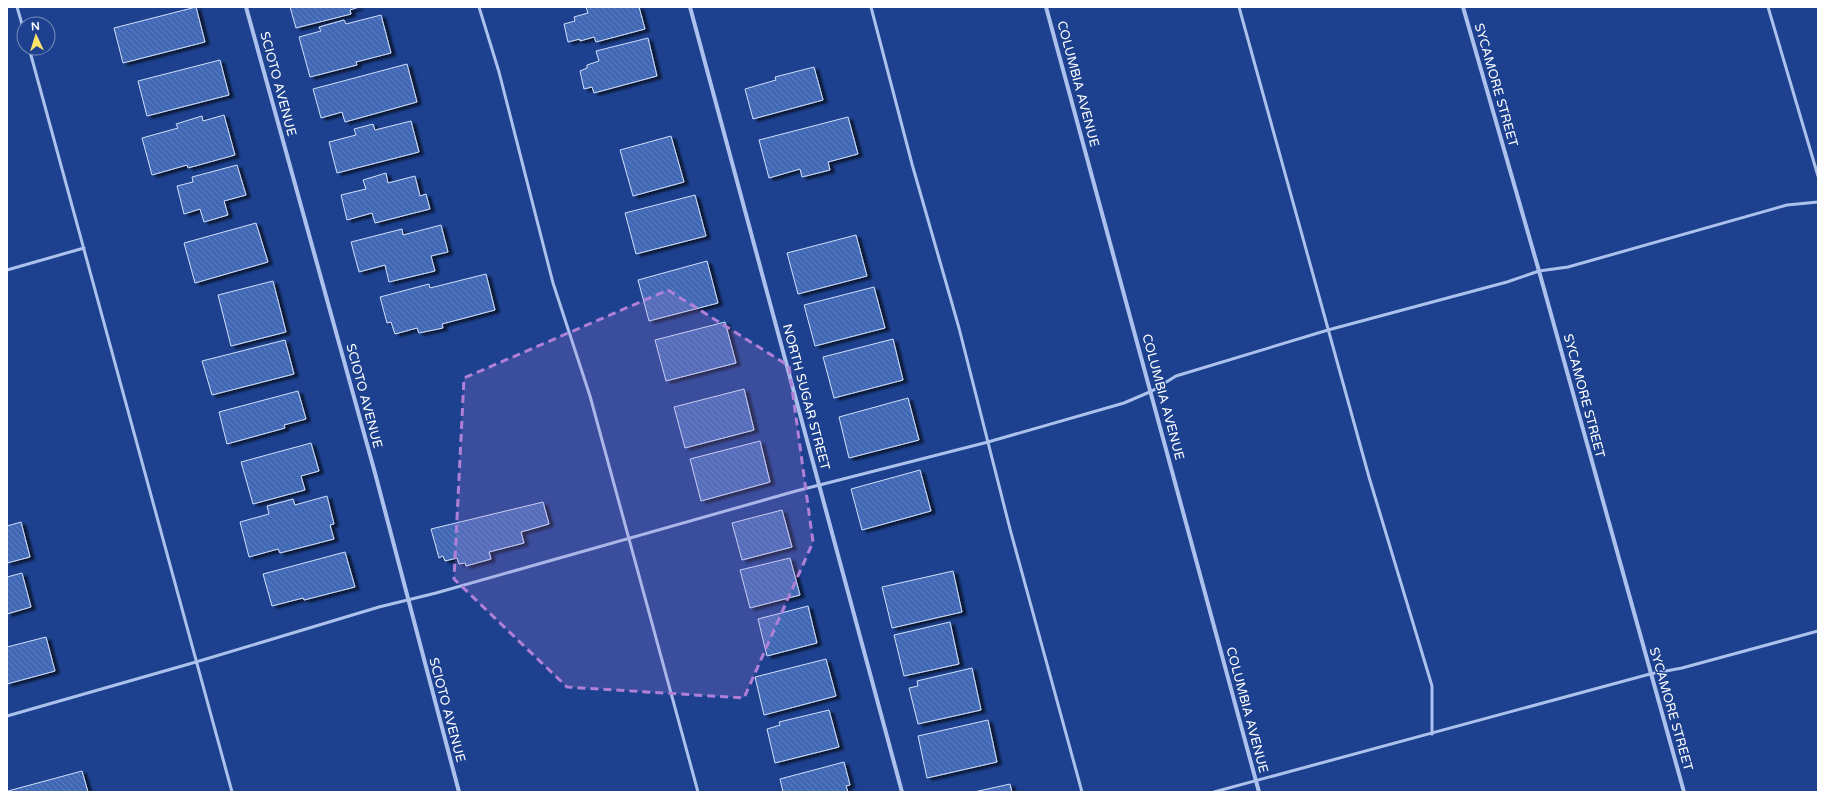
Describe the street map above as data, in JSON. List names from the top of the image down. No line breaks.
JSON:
{"streets":{"street":["SCIOTO AVENUE","COLUMBIA AVENUE","SYCAMORE STREET","NORTH SUGAR STREET"]},"north":"top"}
